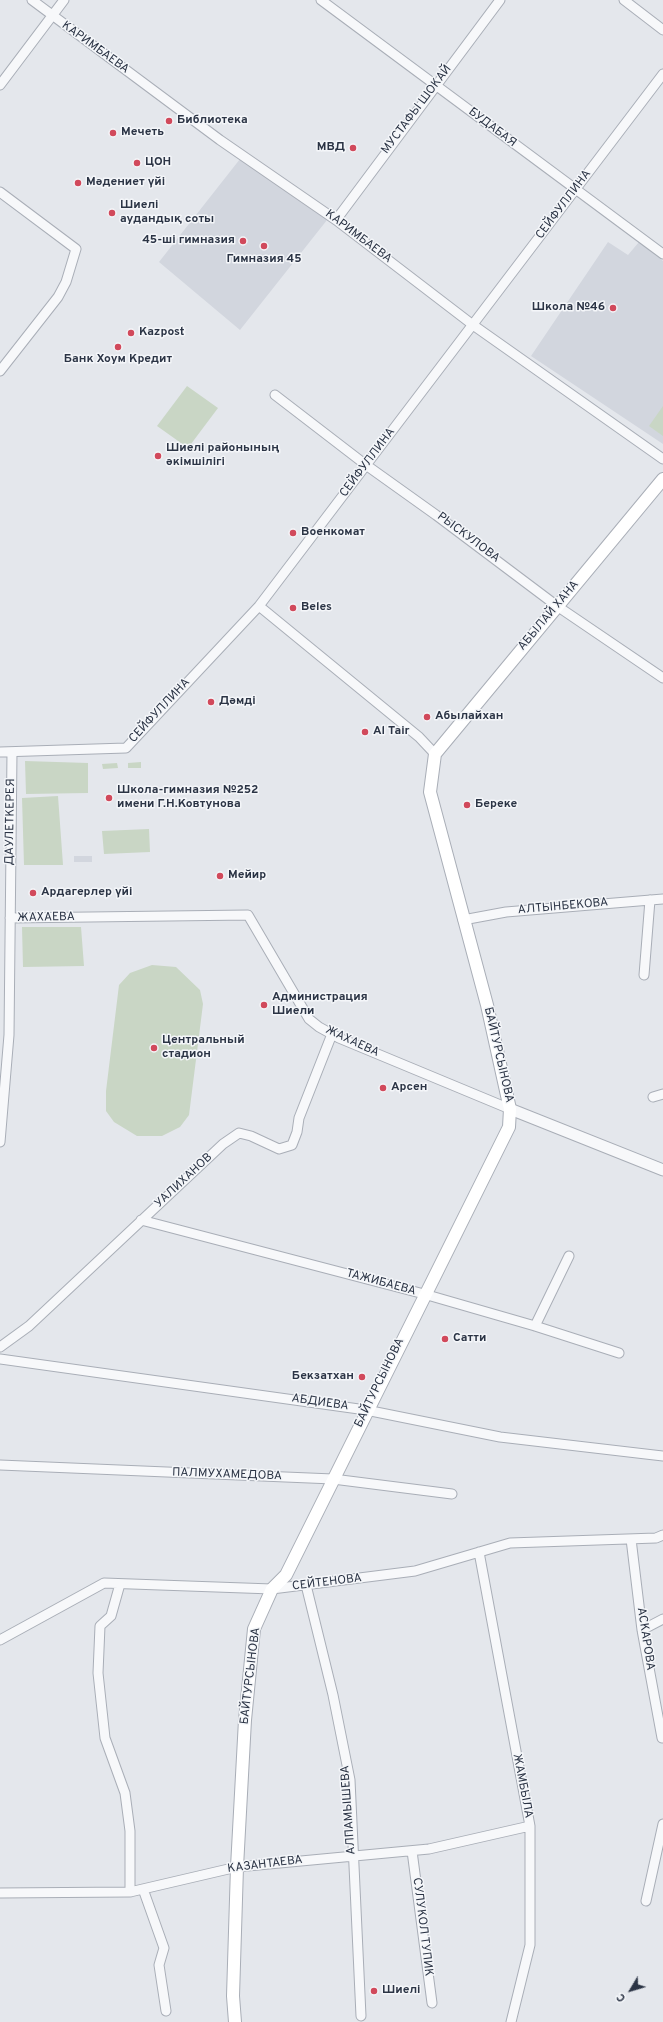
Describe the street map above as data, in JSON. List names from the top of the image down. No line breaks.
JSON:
{"streets":{"main road":["АБЫЛАЙ ХАНА","БАЙТУРСЫНОВА"],"street":["КАРИМБАЕВА","МУСТАФЫ ШОКАЙ","БУДАБАЯ","СЕЙФУЛЛИНА","РЫСКУЛОВА","ДАУЛЕТКЕРЕЯ","АЛТЫНБЕКОВА","ЖАХАЕВА","УАЛИХАНОВ","ТАЖИБАЕВА","АБДИЕВА","ПАЛМУХАМЕДОВА","СЕЙТЕНОВА","АСКАРОВА","ЖАМБЫЛА","АЛПАМЫШЕВА","КАЗАНТАЕВА","СУЛУКОЛ ТУПИК"]},"crossings":[["КАРИМБАЕВА","МУСТАФЫ ШОКАЙ"],["КАРИМБАЕВА","СЕЙФУЛЛИНА"],["МУСТАФЫ ШОКАЙ","БУДАБАЯ"],["БУДАБАЯ","СЕЙФУЛЛИНА"],["СЕЙФУЛЛИНА","РЫСКУЛОВА"],["СЕЙФУЛЛИНА","ДАУЛЕТКЕРЕЯ"],["РЫСКУЛОВА","АБЫЛАЙ ХАНА"],["АБЫЛАЙ ХАНА","БАЙТУРСЫНОВА"],["ДАУЛЕТКЕРЕЯ","ЖАХАЕВА"],["АЛТЫНБЕКОВА","БАЙТУРСЫНОВА"],["ЖАХАЕВА","БАЙТУРСЫНОВА"],["ЖАХАЕВА","УАЛИХАНОВ"],["БАЙТУРСЫНОВА","ТАЖИБАЕВА"],["БАЙТУРСЫНОВА","АБДИЕВА"],["БАЙТУРСЫНОВА","ПАЛМУХАМЕДОВА"],["БАЙТУРСЫНОВА","СЕЙТЕНОВА"],["БАЙТУРСЫНОВА","КАЗАНТАЕВА"],["УАЛИХАНОВ","ТАЖИБАЕВА"],["СЕЙТЕНОВА","АСКАРОВА"],["СЕЙТЕНОВА","ЖАМБЫЛА"],["СЕЙТЕНОВА","АЛПАМЫШЕВА"],["ЖАМБЫЛА","КАЗАНТАЕВА"],["АЛПАМЫШЕВА","КАЗАНТАЕВА"],["КАЗАНТАЕВА","СУЛУКОЛ ТУПИК"]],"places":["Библиотека","Мечеть","МВД","ЦОН","Мәдениет үйі","Шиелі аудандық соты","45-ші гимназия","Гимназия 45","Школа №46","Kazpost","Банк Хоум Кредит","Шиелі районының әкімшілігі","Военкомат","Beles","Дәмді","Абылайхан","Al Tair","Школа-гимназия №252 имени Г.Н.Ковтунова","Береке","Мейир","Ардагерлер үйі","Администрация Шиели","Центральный стадион","Арсен","Сатти","Бекзатхан","Шиелі"],"north":"bottom left"}
